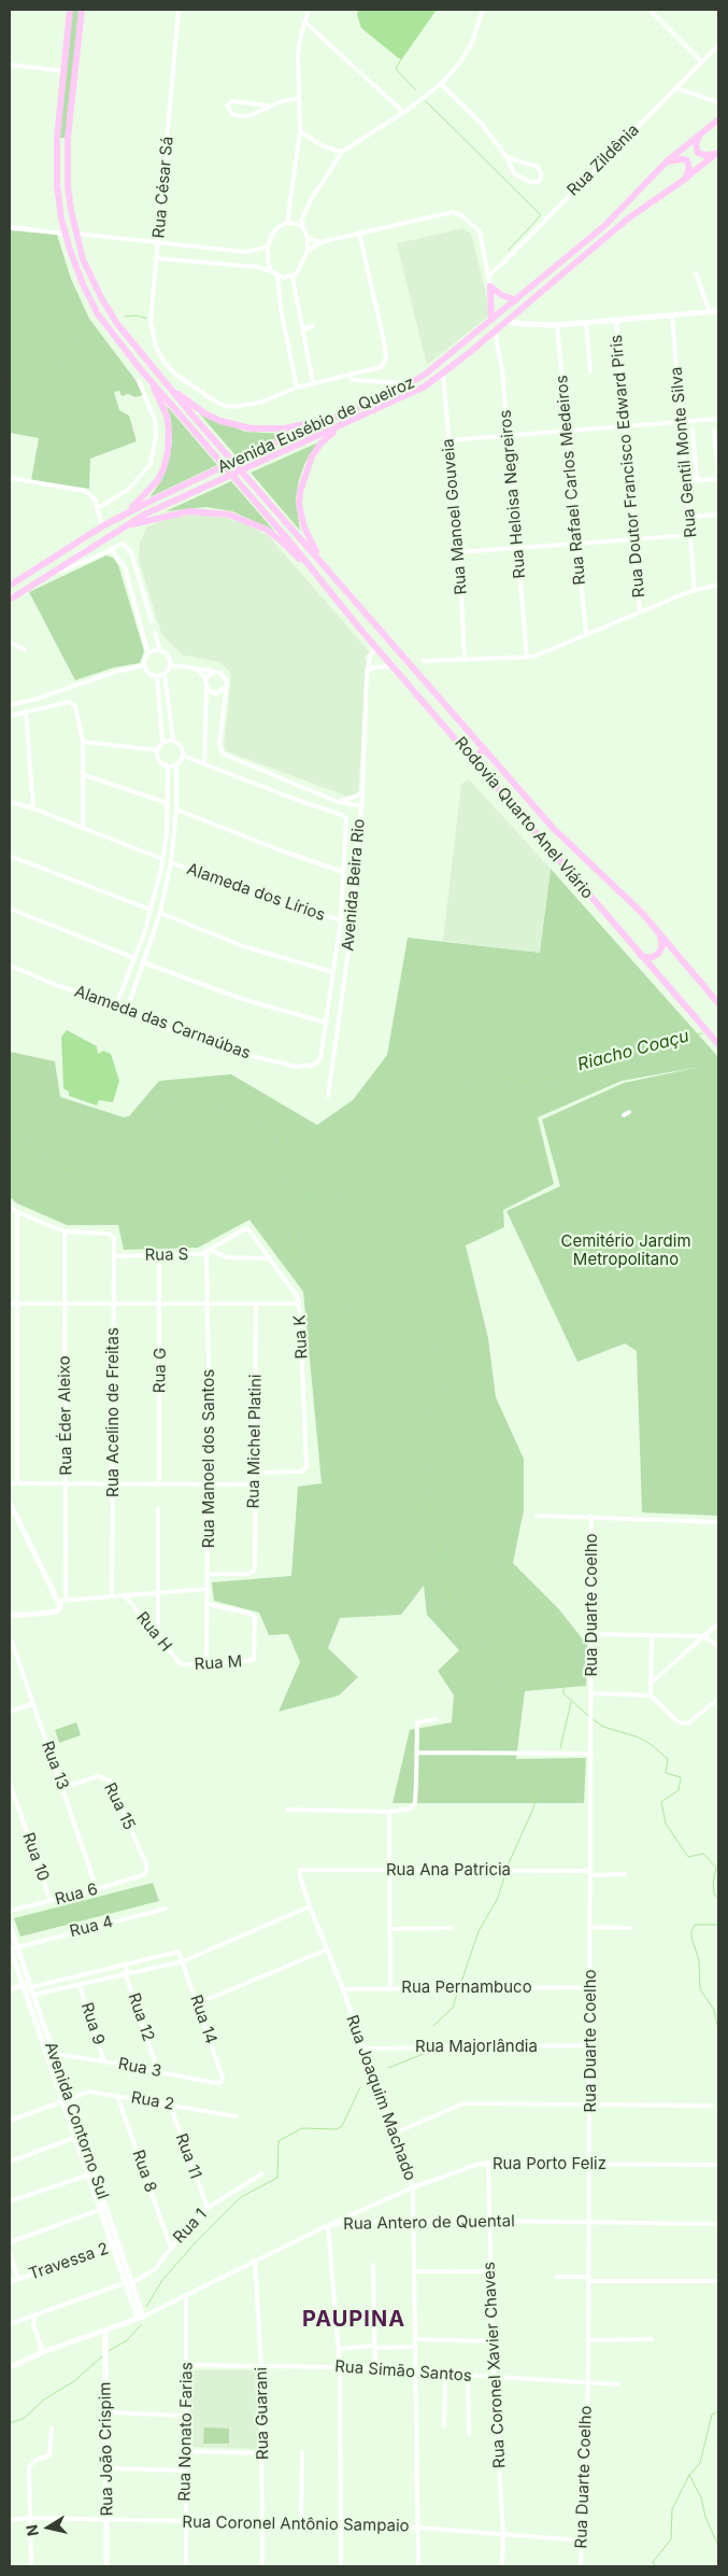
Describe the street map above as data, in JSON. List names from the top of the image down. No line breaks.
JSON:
{"streets":{"highway":["Avenida Eusébio de Queiroz","Rodovia Quarto Anel Viário"],"street":["Rua Zildênia","Rua César Sá","Rua Gentil Monte Silva","Rua Doutor Francisco Edward Piris","Rua Rafael Carlos Medeiros","Rua Heloisa Negreiros","Rua Manoel Gouveia","Avenida Beira Rio","Alameda dos Lírios","Alameda das Carnaúbas","Rua S","Rua K","Rua G","Rua Acelino de Freitas","Rua Éder Aleixo","Rua Michel Platini","Rua Manoel dos Santos","Rua Duarte Coelho","Rua H","Rua M","Rua 13","Rua 15","Rua 10","Rua Ana Patricia","Rua 6","Rua 4","Rua Pernambuco","Rua 12","Rua 14","Rua 9","Rua Majorlândia","Rua 3","Rua Joaquim Machado","Rua 2","Avenida Contorno Sul","Rua 11","Rua Porto Feliz","Rua 8","Rua Antero de Quental","Rua 1","Travessa 2","Rua Coronel Xavier Chaves","Rua Simão Santos","Rua Guarani","Rua Nonato Farias","Rua João Crispim","Rua Coronel Antônio Sampaio"]},"crossings":[["Avenida Eusébio de Queiroz","Rua Heloisa Negreiros"],["Avenida Eusébio de Queiroz","Rua Manoel Gouveia"],["Rodovia Quarto Anel Viário","Avenida Beira Rio"],["Rua S","Rua K"],["Rua S","Rua G"],["Rua S","Rua Acelino de Freitas"],["Rua S","Rua Manoel dos Santos"],["Rua K","Rua Michel Platini"],["Rua Acelino de Freitas","Rua Éder Aleixo"],["Rua Michel Platini","Rua Manoel dos Santos"],["Rua Manoel dos Santos","Rua M"],["Rua Duarte Coelho","Rua Ana Patricia"],["Rua Duarte Coelho","Rua Pernambuco"],["Rua Duarte Coelho","Rua Majorlândia"],["Rua Duarte Coelho","Rua Porto Feliz"],["Rua Duarte Coelho","Rua Antero de Quental"],["Rua Duarte Coelho","Rua Simão Santos"],["Rua Duarte Coelho","Rua Coronel Antônio Sampaio"],["Rua H","Rua M"],["Rua 13","Rua 15"],["Rua 13","Rua 6"],["Rua 15","Rua 6"],["Rua 10","Rua 6"],["Rua Ana Patricia","Rua Joaquim Machado"],["Rua 4","Avenida Contorno Sul"],["Rua Pernambuco","Rua Joaquim Machado"],["Rua 12","Rua 3"],["Rua 14","Rua 3"],["Rua 9","Rua 3"],["Rua Majorlândia","Rua Joaquim Machado"],["Rua 3","Avenida Contorno Sul"],["Rua Joaquim Machado","Rua Porto Feliz"],["Rua Joaquim Machado","Rua Antero de Quental"],["Rua Joaquim Machado","Rua Simão Santos"],["Rua Joaquim Machado","Rua Coronel Antônio Sampaio"],["Rua 2","Avenida Contorno Sul"],["Rua 2","Rua 11"],["Rua 2","Rua 8"],["Avenida Contorno Sul","Rua Antero de Quental"],["Avenida Contorno Sul","Rua 1"],["Avenida Contorno Sul","Travessa 2"],["Rua 11","Rua 1"],["Rua Porto Feliz","Rua Antero de Quental"],["Rua Porto Feliz","Rua Coronel Xavier Chaves"],["Rua 8","Rua 1"],["Rua Antero de Quental","Rua Coronel Xavier Chaves"],["Rua Antero de Quental","Rua Guarani"],["Rua Antero de Quental","Rua Nonato Farias"],["Rua Antero de Quental","Rua João Crispim"],["Rua Coronel Xavier Chaves","Rua Simão Santos"],["Rua Coronel Xavier Chaves","Rua Coronel Antônio Sampaio"],["Rua Simão Santos","Rua Guarani"],["Rua Simão Santos","Rua Nonato Farias"],["Rua Guarani","Rua Coronel Antônio Sampaio"],["Rua Nonato Farias","Rua Coronel Antônio Sampaio"],["Rua João Crispim","Rua Coronel Antônio Sampaio"]],"districts":["PAUPINA"],"water":["Riacho Coaçu"],"parks":["Cemitério Jardim Metropolitano"],"north":"left"}
